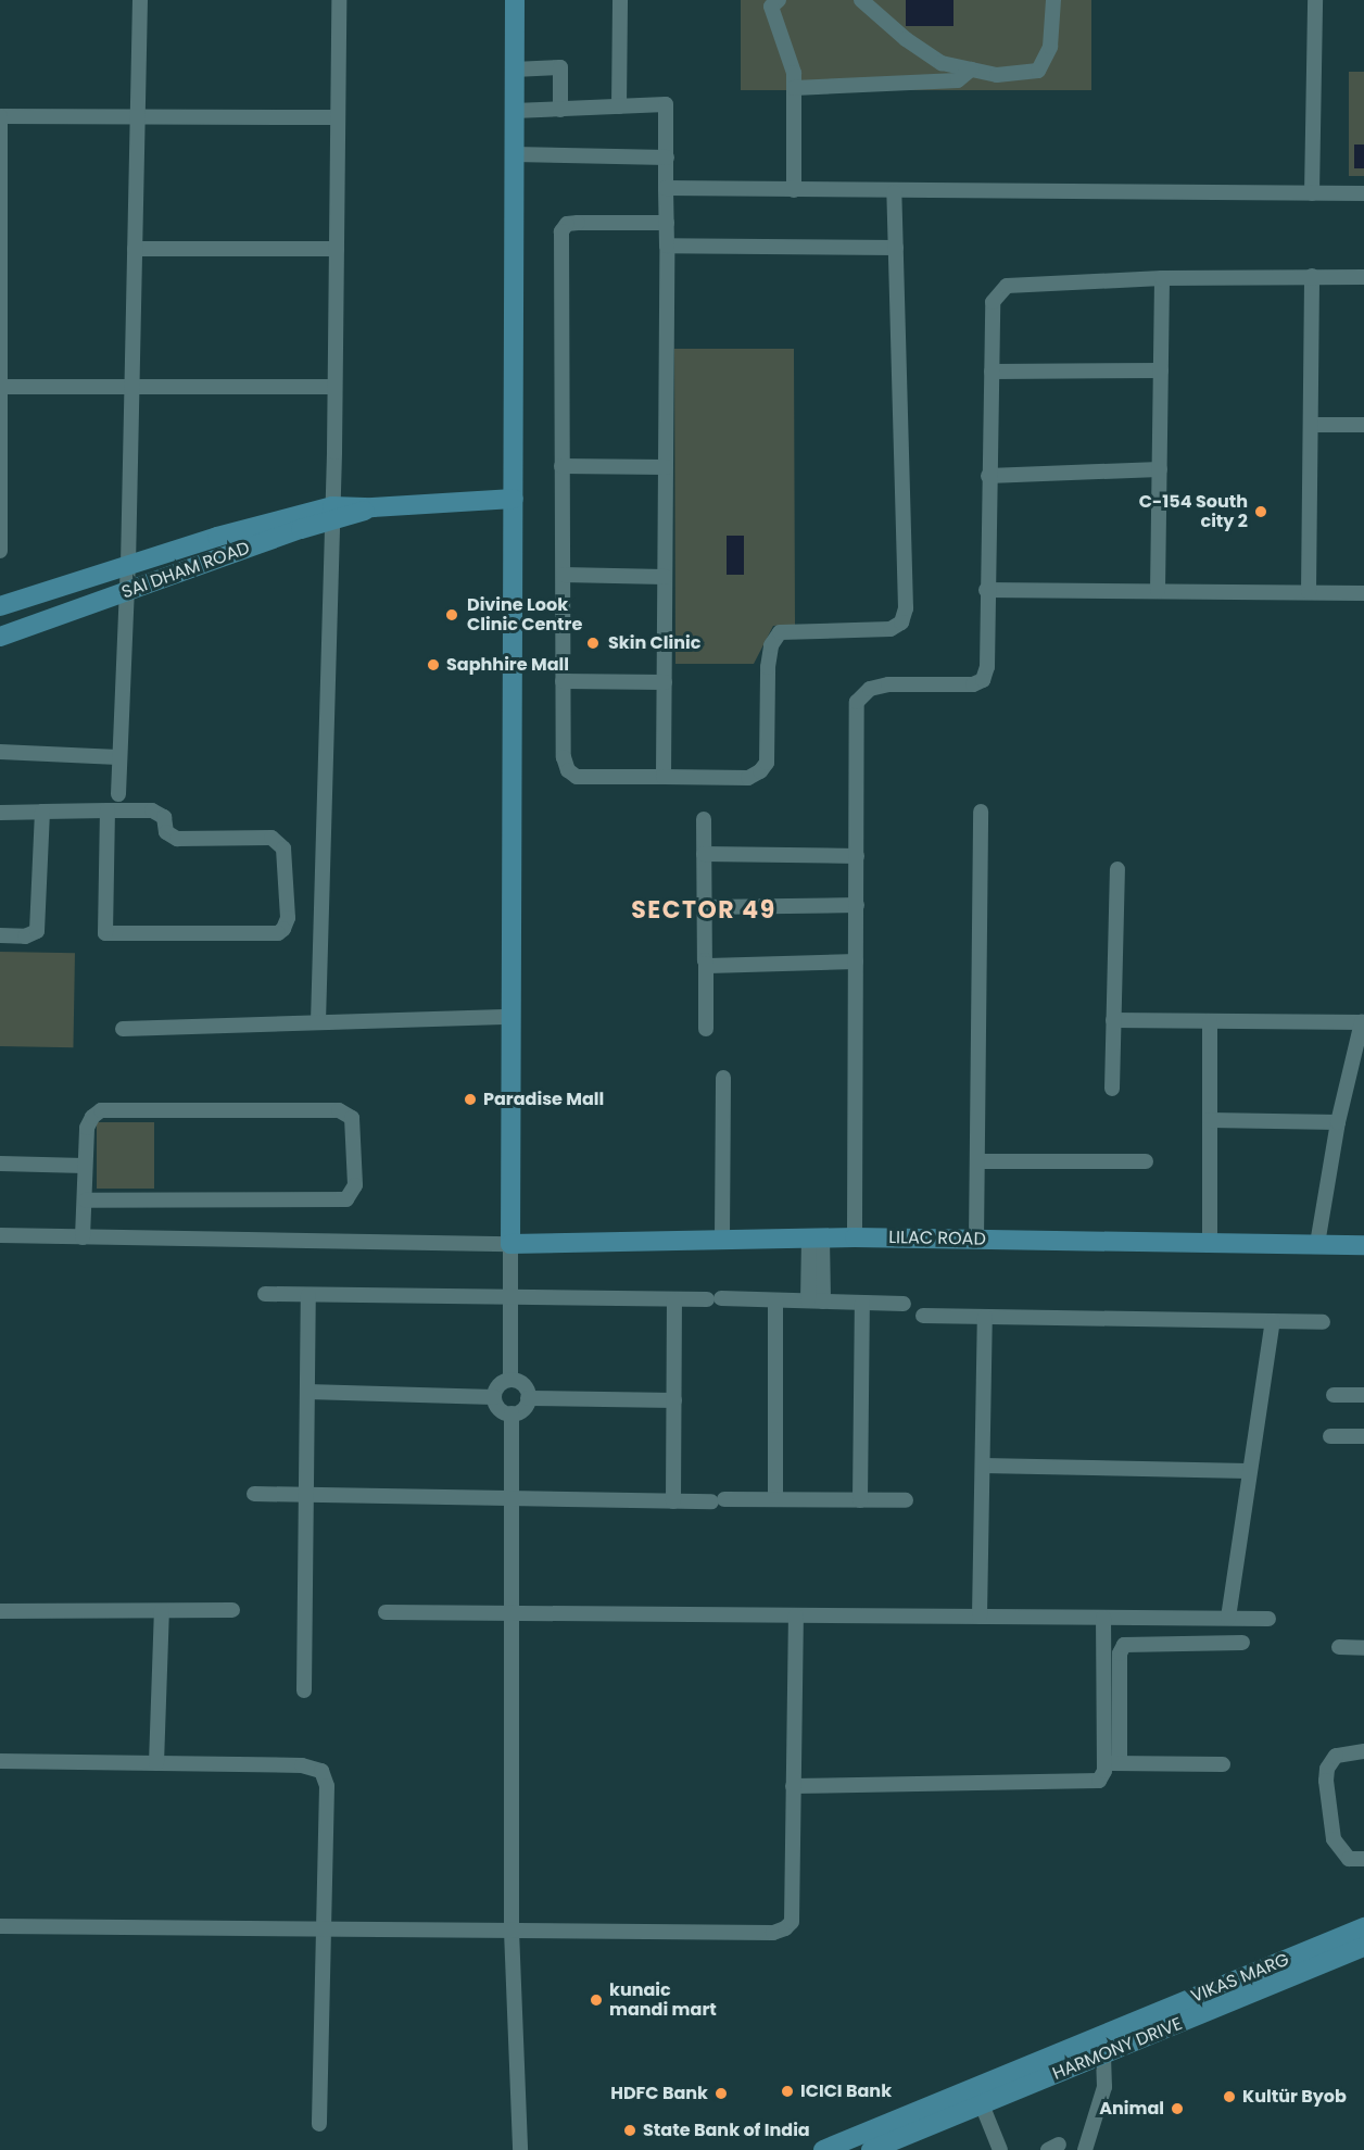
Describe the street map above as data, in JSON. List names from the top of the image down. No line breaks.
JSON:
{"streets":{"street":["SAI DHAM ROAD","LILAC ROAD","VIKAS MARG","HARMONY DRIVE"]},"crossings":[["VIKAS MARG","HARMONY DRIVE"]],"districts":["SECTOR 49"],"places":["C-154 South city 2","Divine Look Clinic Centre","Skin Clinic","Saphhire Mall","Paradise Mall","kunaic mandi mart","ICICI Bank","HDFC Bank","Kultür Byob","Animal","State Bank of India"]}
